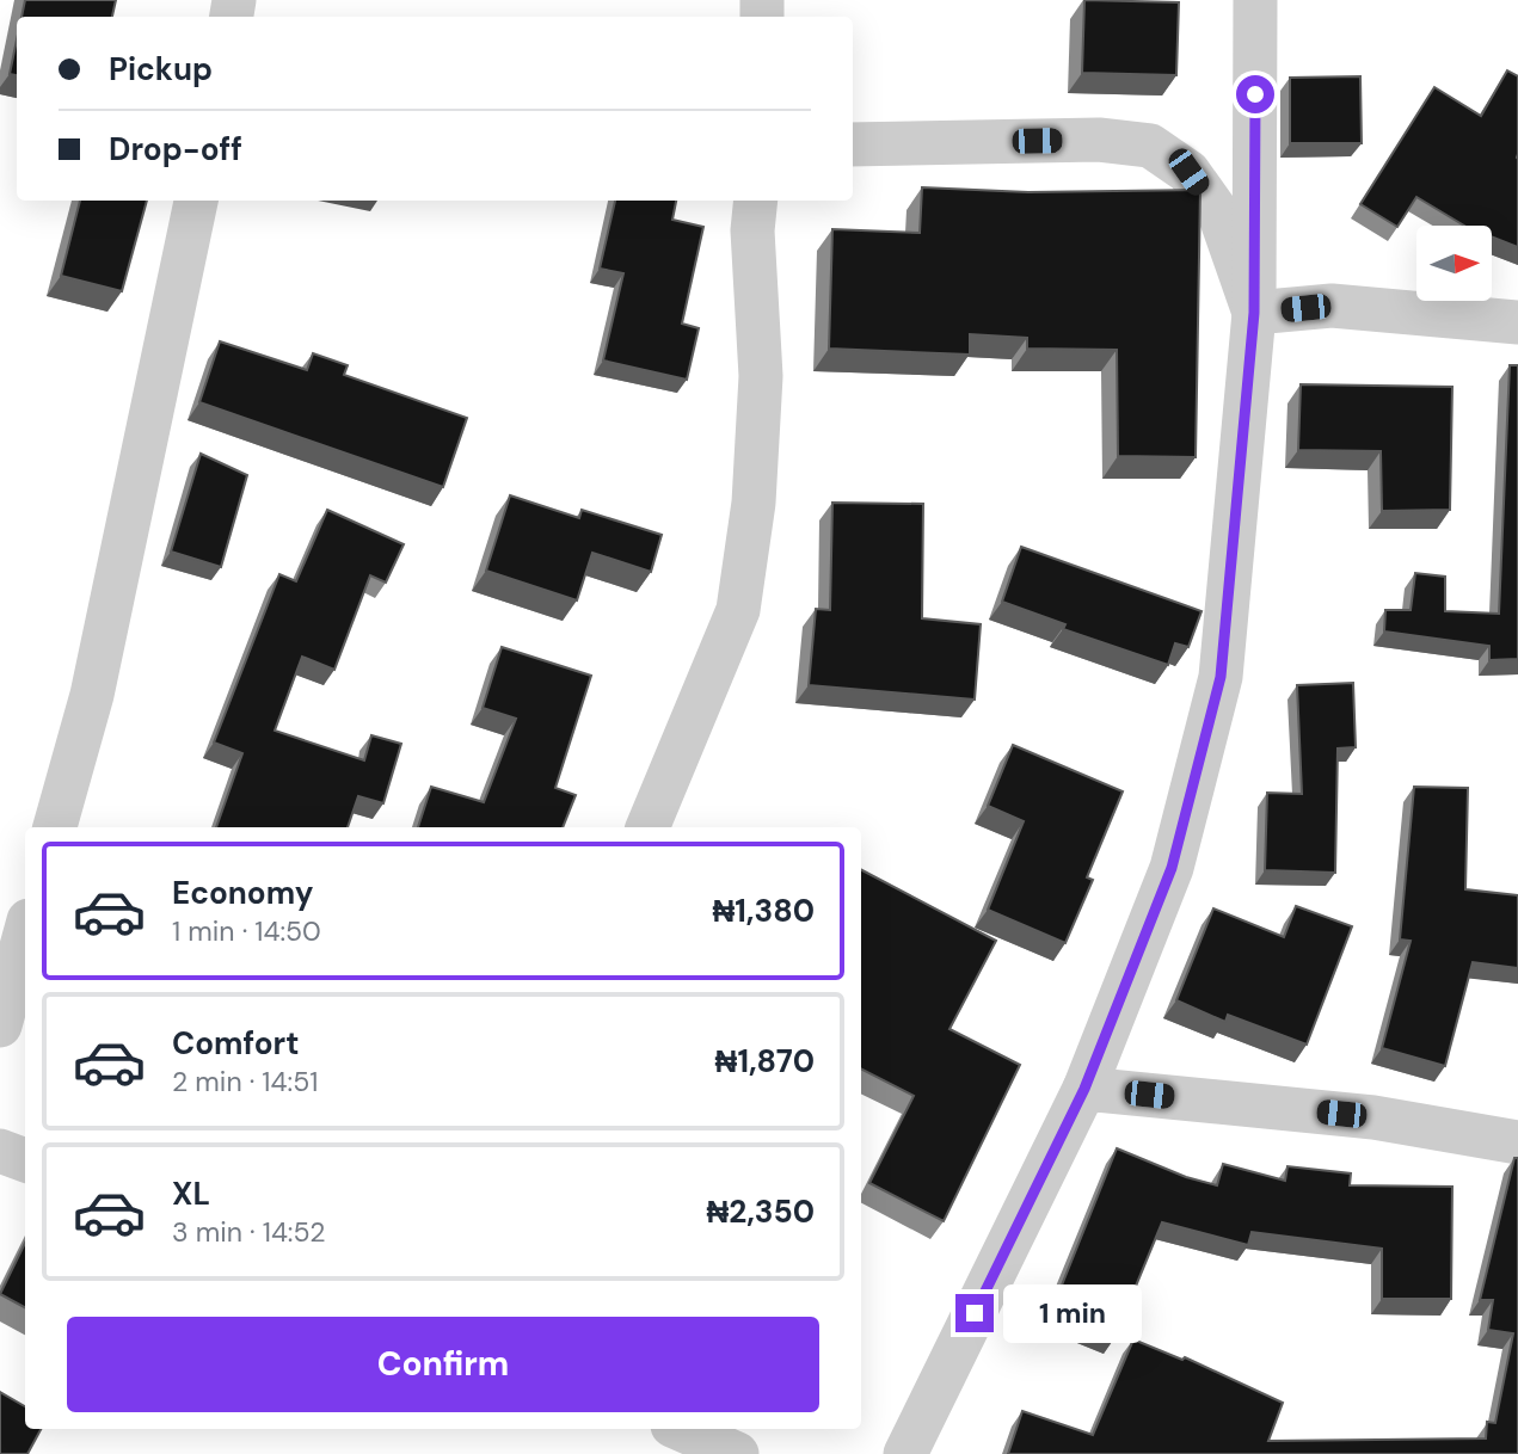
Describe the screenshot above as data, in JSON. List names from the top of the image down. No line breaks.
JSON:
{"north":"right","page":{"banner":["Pickup","Drop-off"],"list":[{"name":"Economy","note":"1 min · 14:50","value":"₦1,380"},{"name":"Comfort","note":"2 min · 14:51","value":"₦1,870"},{"name":"XL","note":"3 min · 14:52","value":"₦2,350"}],"bubble":"1 min","buttons":"Confirm"}}
